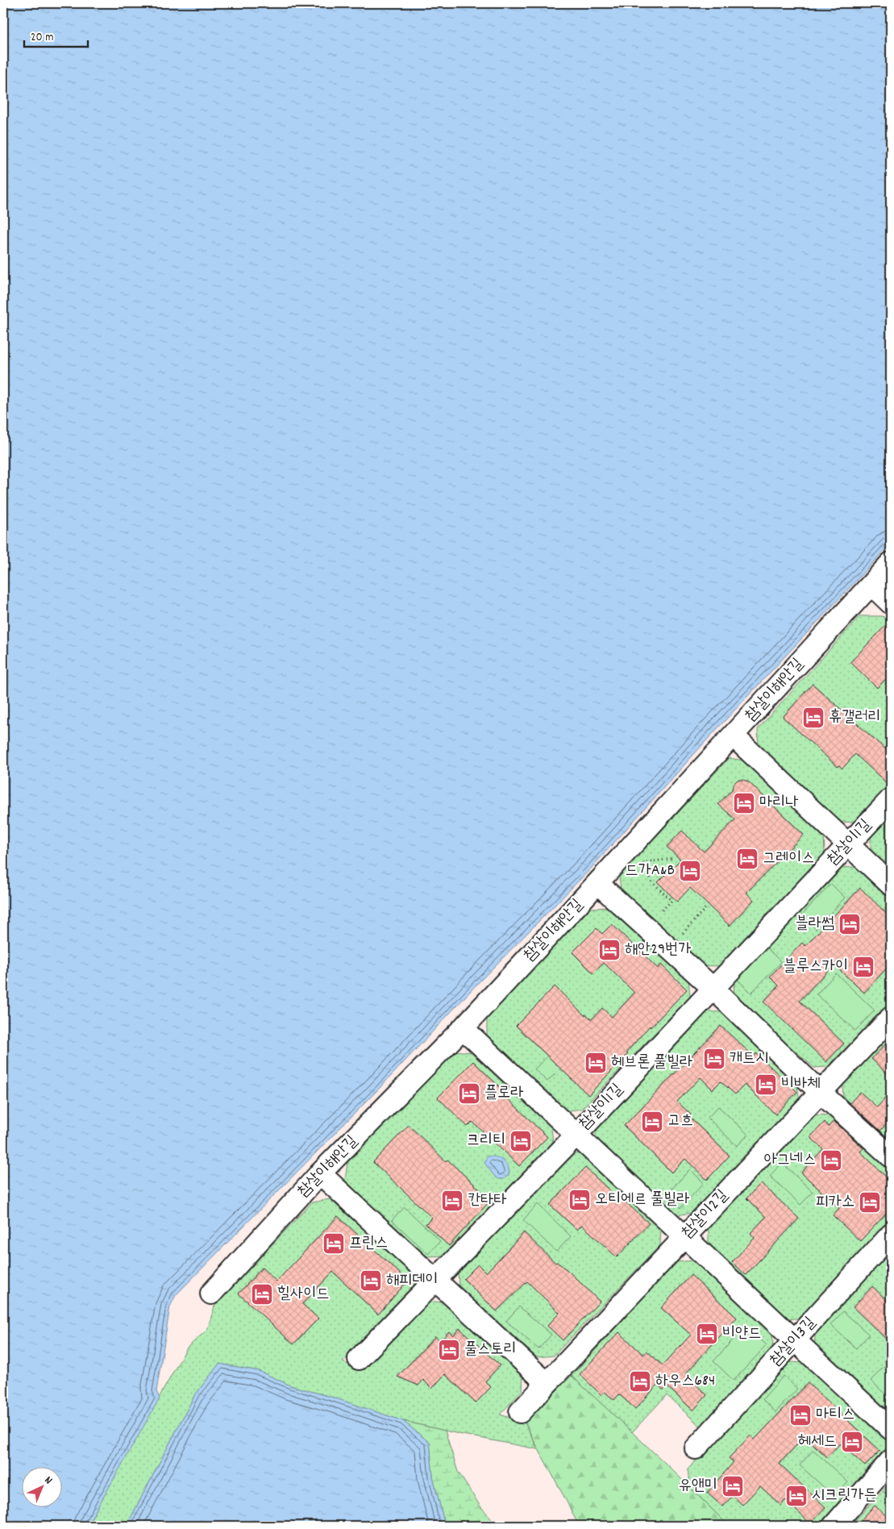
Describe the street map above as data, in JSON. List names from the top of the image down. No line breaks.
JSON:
{"streets":{"street":["참살이해안길","참살이1길","참살이2길","참살이3길"]},"places":{"hotel":["휴갤러리","마리나","그레이스","드가A&B","블라썸","해안29번가","블루스카이","캐트시","헤브론 풀빌라","비바체","플로라","고흐","크리티","아그네스","오티에르 풀빌라","칸타타","피카소","프린스","해피데이","힐사이드","비얀드","풀스토리","하우스684","마티스","헤세드","유앤미","시크릿가든"]},"scale_bar":"20 m","north":"top right"}
